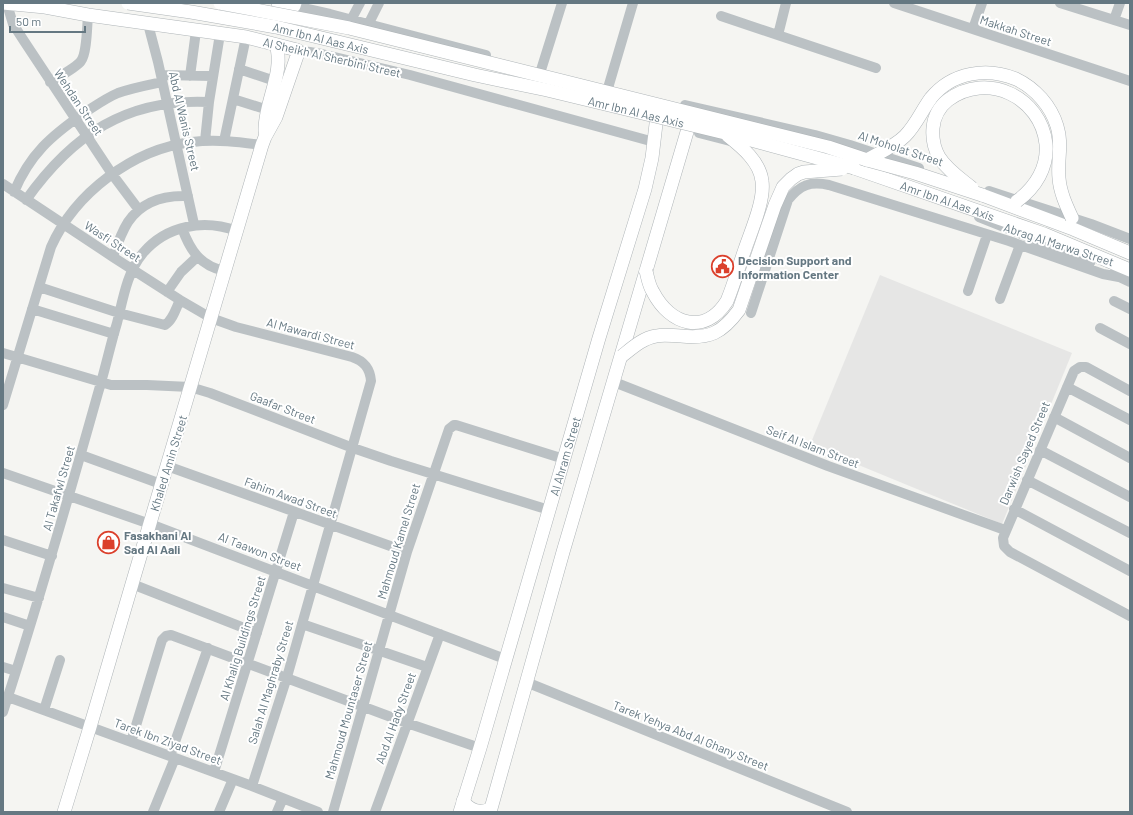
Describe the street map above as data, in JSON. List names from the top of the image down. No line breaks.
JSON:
{"streets":{"main road":["Amr Ibn Al Aas Axis","Al Sheikh Al Sherbini Street","Al Ahram Street","Khaled Amin Street"],"street":["Makkah Street","Wehdan Street","Abd Al Wanis Street","Al Moholat Street","Wasfi Street","Abrag Al Marwa Street","Al Mawardi Street","Gaafar Street","Seif Al Islam Street","Darwish Sayed Street","Al Takafwl Street","Fahim Awad Street","Mahmoud Kamel Street","Al Taawon Street","Al Khalig Buildings Street","Salah Al Maghraby Street","Mahmoud Mountaser Street","Abd Al Hady Street","Tarek Yehya Abd Al Ghany Street","Tarek Ibn Ziyad Street"]},"crossings":[["Amr Ibn Al Aas Axis","Abrag Al Marwa Street"],["Al Sheikh Al Sherbini Street","Wehdan Street"],["Al Sheikh Al Sherbini Street","Abd Al Wanis Street"],["Al Sheikh Al Sherbini Street","Al Ahram Street"],["Al Sheikh Al Sherbini Street","Khaled Amin Street"],["Abd Al Wanis Street","Al Takafwl Street"],["Al Moholat Street","Al Ahram Street"],["Wasfi Street","Al Mawardi Street"],["Wasfi Street","Khaled Amin Street"],["Wasfi Street","Al Takafwl Street"],["Al Mawardi Street","Gaafar Street"],["Al Mawardi Street","Khaled Amin Street"],["Al Mawardi Street","Fahim Awad Street"],["Al Mawardi Street","Salah Al Maghraby Street"],["Gaafar Street","Al Ahram Street"],["Gaafar Street","Khaled Amin Street"],["Gaafar Street","Al Takafwl Street"],["Gaafar Street","Mahmoud Kamel Street"],["Seif Al Islam Street","Darwish Sayed Street"],["Al Ahram Street","Mahmoud Kamel Street"],["Al Ahram Street","Al Taawon Street"],["Khaled Amin Street","Al Takafwl Street"],["Khaled Amin Street","Fahim Awad Street"],["Khaled Amin Street","Al Taawon Street"],["Khaled Amin Street","Tarek Ibn Ziyad Street"],["Al Takafwl Street","Al Taawon Street"],["Al Takafwl Street","Tarek Ibn Ziyad Street"],["Fahim Awad Street","Mahmoud Kamel Street"],["Fahim Awad Street","Al Khalig Buildings Street"],["Fahim Awad Street","Salah Al Maghraby Street"],["Mahmoud Kamel Street","Al Taawon Street"],["Mahmoud Kamel Street","Mahmoud Mountaser Street"],["Al Taawon Street","Al Khalig Buildings Street"],["Al Taawon Street","Salah Al Maghraby Street"],["Al Taawon Street","Mahmoud Mountaser Street"],["Al Taawon Street","Abd Al Hady Street"],["Al Khalig Buildings Street","Tarek Ibn Ziyad Street"],["Salah Al Maghraby Street","Tarek Ibn Ziyad Street"]],"places":{"public building":["Decision Support and Information Center"],"shop":["Fasakhani Al Sad Al Aali"]},"scale_bar":"50 m"}
